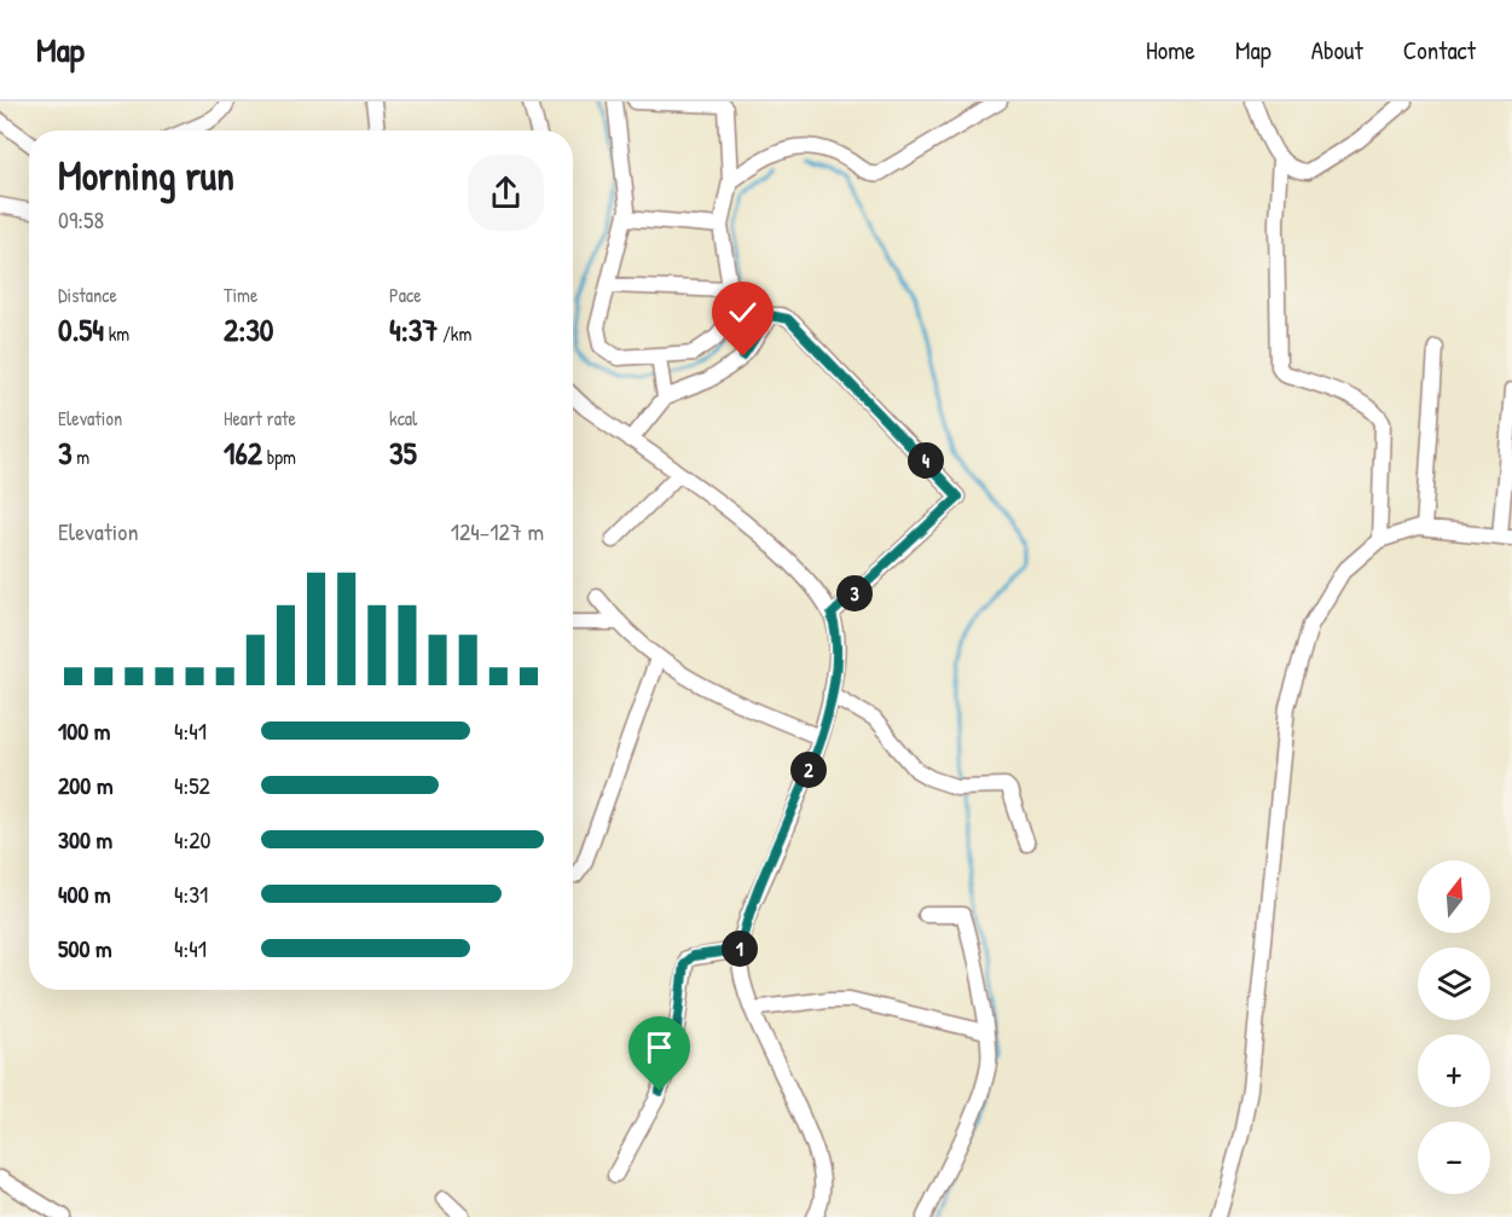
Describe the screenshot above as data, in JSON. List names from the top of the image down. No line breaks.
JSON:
{"north":"top","page":{"header":"Map","nav":["Home","Map","About","Contact"],"heading":["Morning run","09:58"],"stats":[["Distance","0.54 km"],["Time","2:30"],["Pace","4:37 /km"],["Elevation","3 m"],["Heart rate","162 bpm"],["kcal","35"]],"pins":["4","3","2","1"],"chart":["Elevation","124–127 m"],"list":[{"name":"100 m","note":"4:41"},{"name":"200 m","note":"4:52"},{"name":"300 m","note":"4:20"},{"name":"400 m","note":"4:31"},{"name":"500 m","note":"4:41"}],"map_buttons":["+","−"]}}
